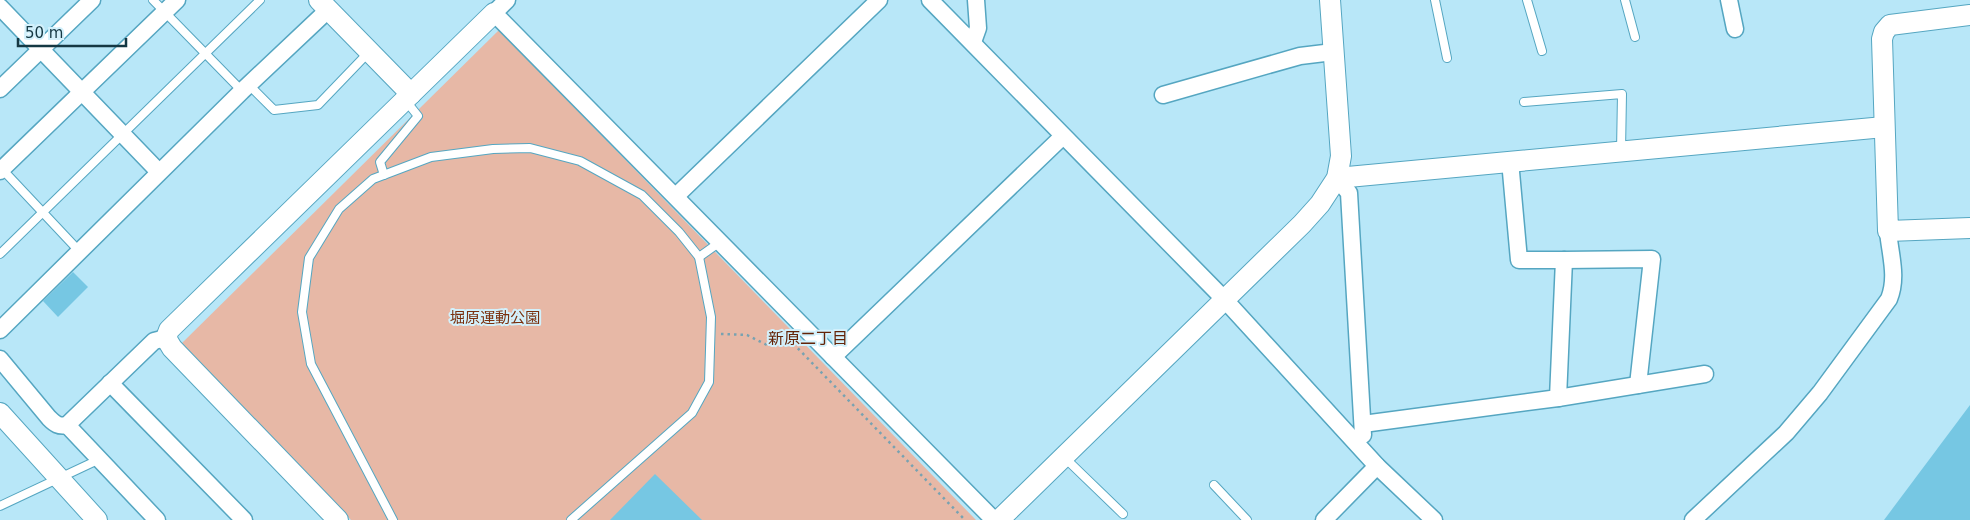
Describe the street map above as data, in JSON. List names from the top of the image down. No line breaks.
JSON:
{"districts":["新原二丁目"],"parks":["堀原運動公園"],"scale_bar":"50 m"}
